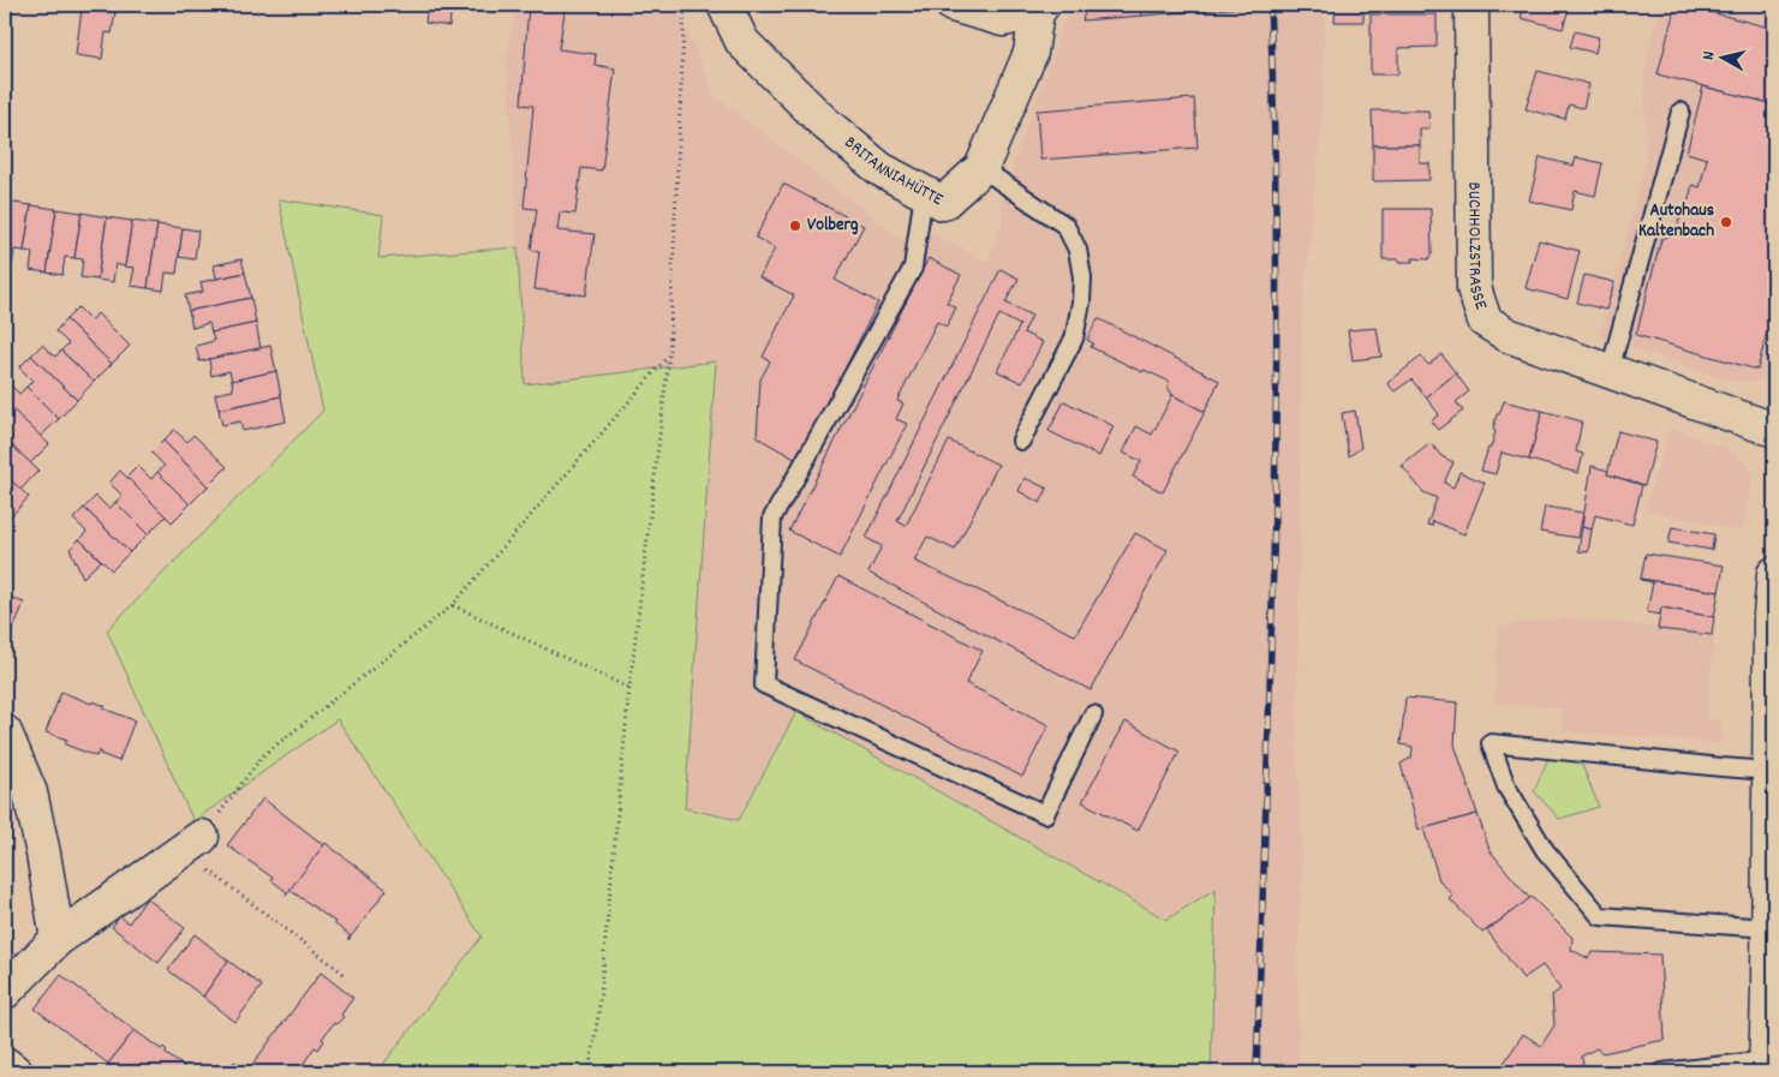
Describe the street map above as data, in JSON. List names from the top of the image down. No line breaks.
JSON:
{"streets":{"street":["BRITANNIAHÜTTE","BUCHHOLZSTRASSE"]},"places":["Autohaus Kaltenbach","Volberg"],"north":"left"}
